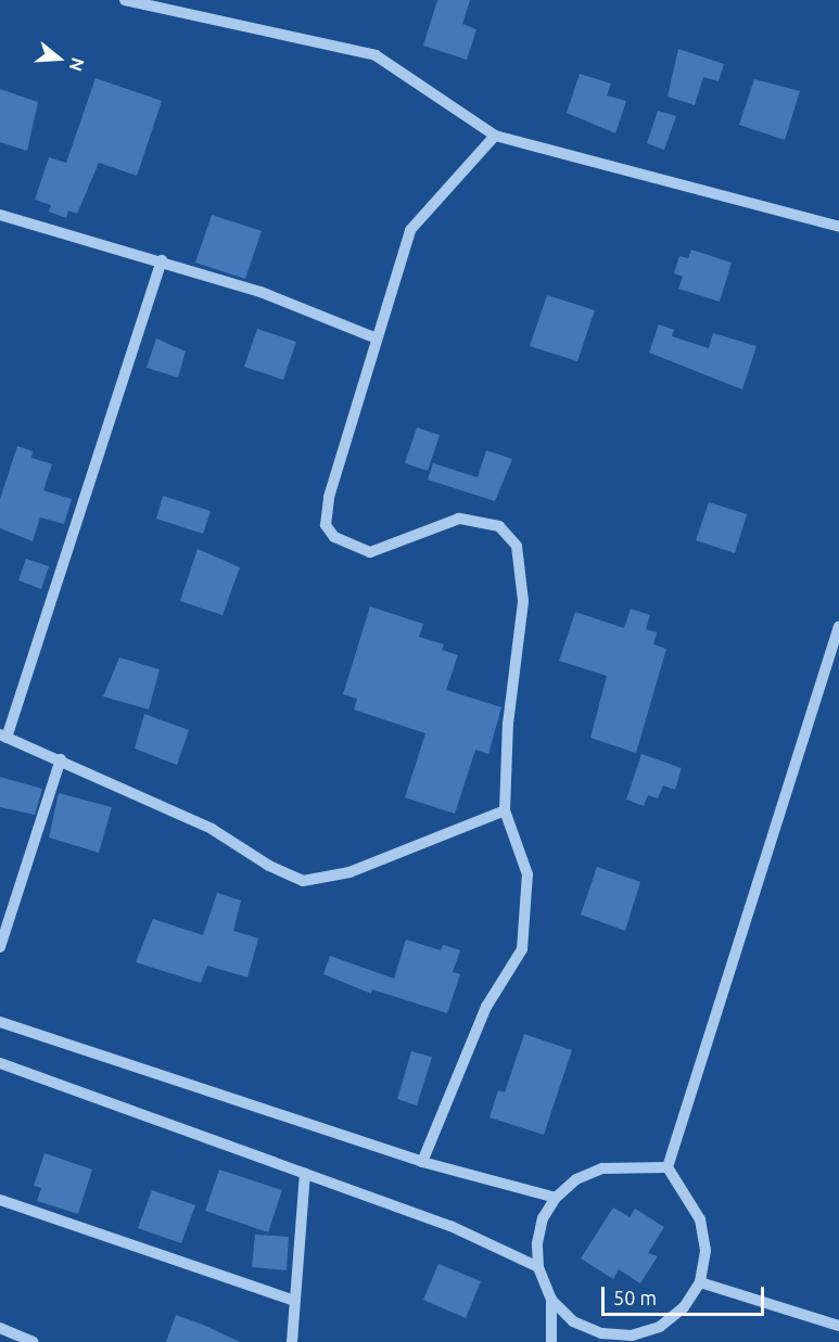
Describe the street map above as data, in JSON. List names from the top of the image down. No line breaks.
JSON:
{"scale_bar":"50 m","north":"right"}
